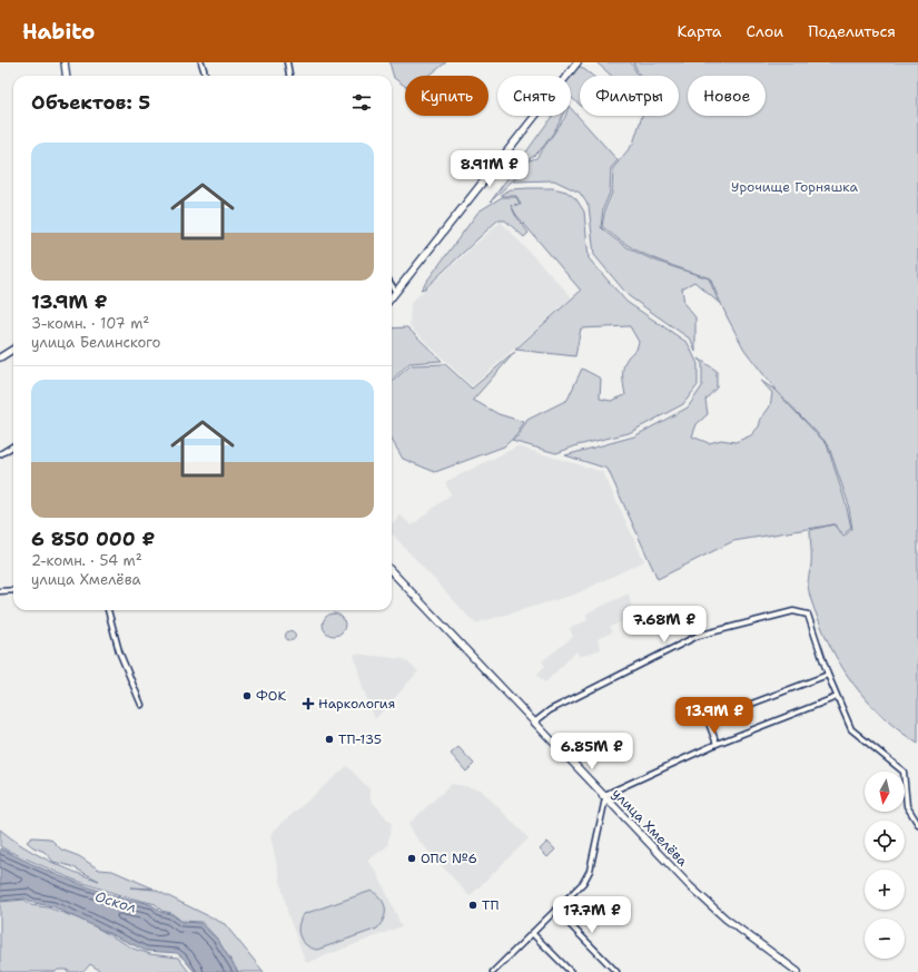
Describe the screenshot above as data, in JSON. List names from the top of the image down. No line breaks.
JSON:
{"streets":{"main road":["улица Хмелёва"]},"water":["Оскол"],"parks":["Урочище Горняшка"],"places":{"other":["ФОК","ТП-135","ОПС №6","ТП"],"health":["Наркология"]},"north":"bottom","page":{"header":"Habito","nav":["Карта","Слои","Поделиться"],"chip":["Купить","Снять","Фильтры","Новое"],"heading":"Объектов: 5","list":[{"name":"13.9M ₽","note":"3-комн. · 107 m² · улица Белинского"},{"name":"6 850 000 ₽","note":"2-комн. · 54 m² · улица Хмелёва"}],"price":["8.91M ₽","7.68M ₽","13.9M ₽","6.85M ₽","17.7M ₽"],"map_buttons":["+","−"]}}
